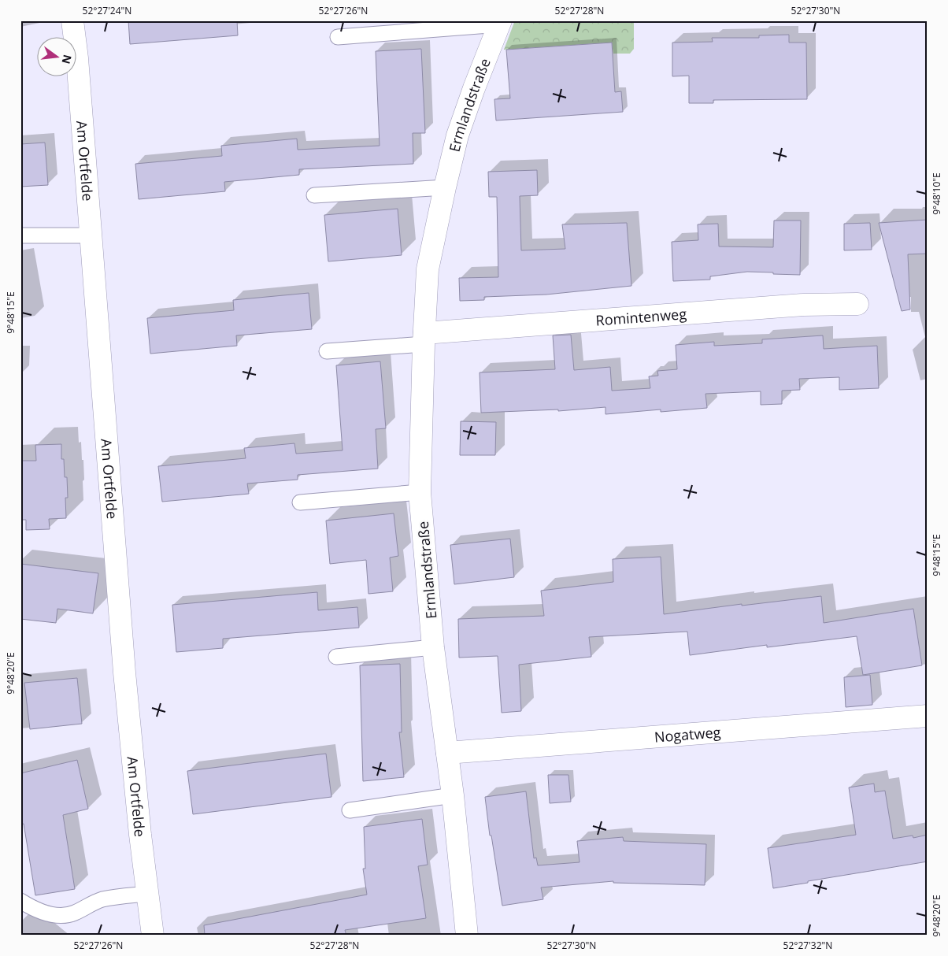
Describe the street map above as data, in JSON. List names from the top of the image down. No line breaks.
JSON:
{"streets":{"street":["Ermlandstraße","Am Ortfelde","Romintenweg","Nogatweg"]},"crossings":[["Ermlandstraße","Romintenweg"],["Ermlandstraße","Nogatweg"]],"north":"right","coordinates":["52°27'24\"N","52°27'26\"N","52°27'28\"N","52°27'30\"N","9°48'10\"E","9°48'15\"E","9°48'20\"E","52°27'32\"N"]}
